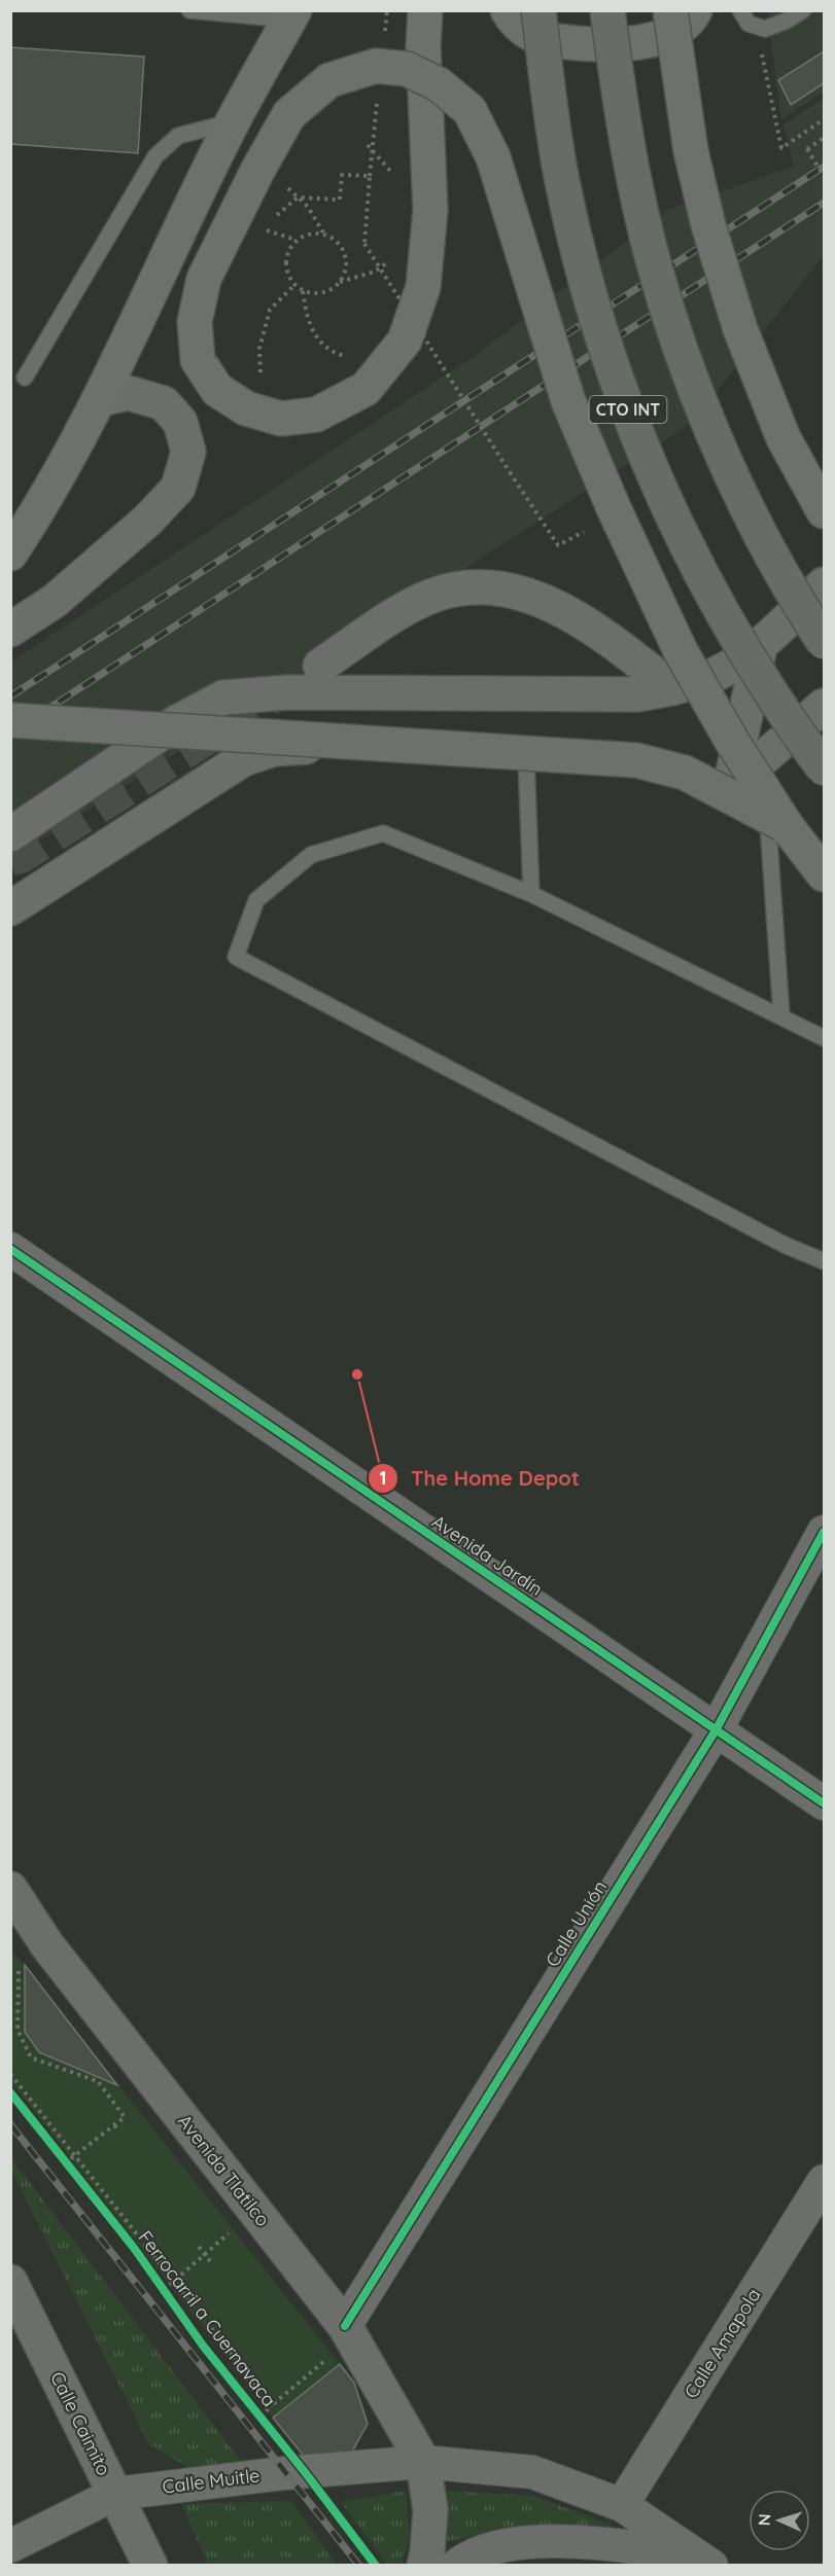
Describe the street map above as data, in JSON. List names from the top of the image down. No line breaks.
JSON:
{"streets":{"highway":["CTO INT"],"street":["Avenida Jardín","Calle Unión","Avenida Tlatilco","Calle Amapola","Calle Caimito","Calle Muitle"],"cycle path":["Ferrocarril a Cuernavaca"]},"crossings":[["Avenida Jardín","Calle Unión"],["Calle Unión","Avenida Tlatilco"],["Avenida Tlatilco","Calle Muitle"],["Calle Caimito","Calle Muitle"]],"places":["The Home Depot"],"north":"left"}
